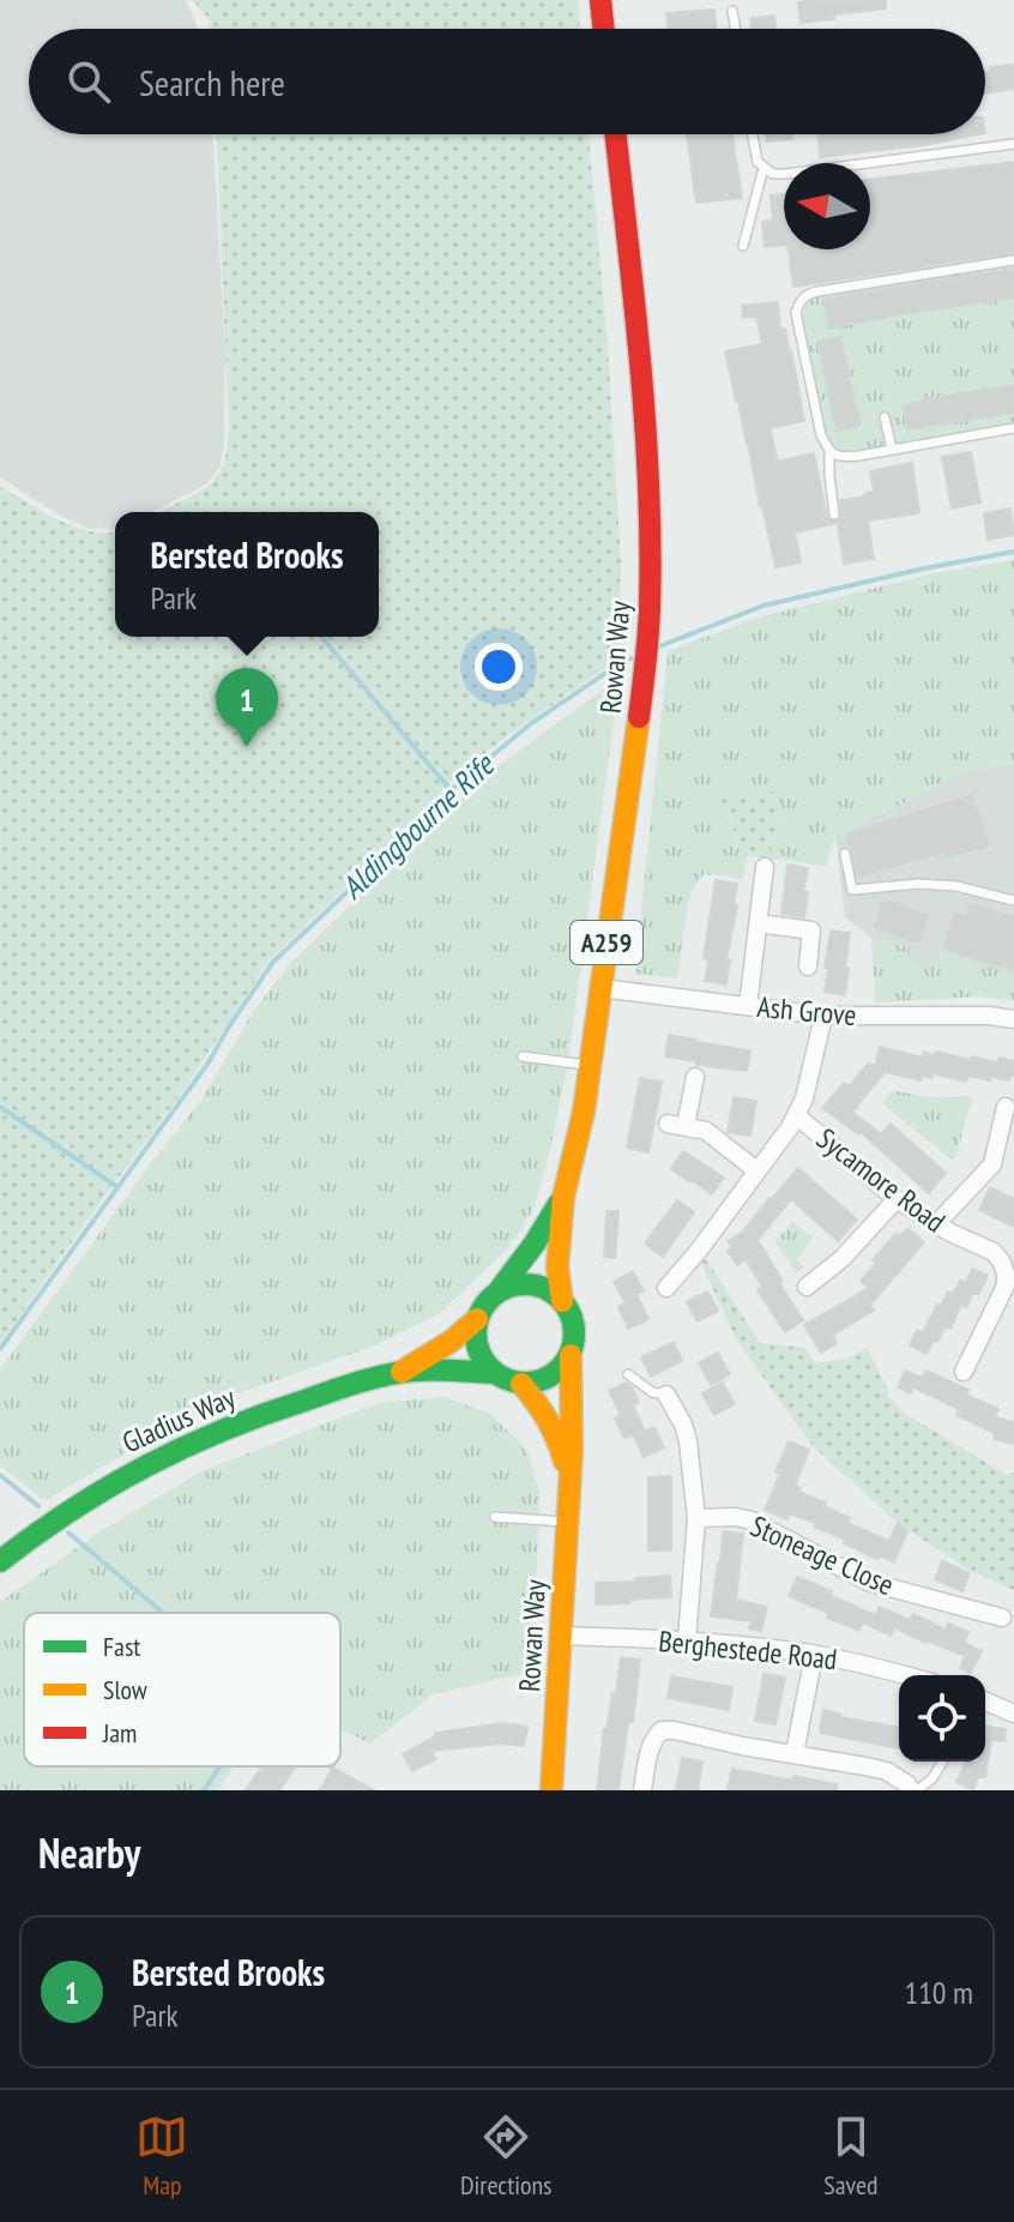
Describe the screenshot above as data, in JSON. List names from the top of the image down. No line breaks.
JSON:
{"streets":{"main road":["Rowan Way","A259","Gladius Way"],"street":["Ash Grove","Sycamore Road","Stoneage Close","Berghestede Road"]},"crossings":[["Rowan Way","Ash Grove"],["Rowan Way","Gladius Way"],["Rowan Way","Berghestede Road"],["Ash Grove","Sycamore Road"]],"water":["Aldingbourne Rife"],"legend":["Fast","Slow","Jam"],"north":"left","page":{"search":"Search here","popup":["Bersted Brooks","Park"],"pins":"1","heading":"Nearby","list":[{"mark":"1","name":"Bersted Brooks","note":"Park","value":"110 m"}],"nav":["Map","Directions","Saved"]}}
